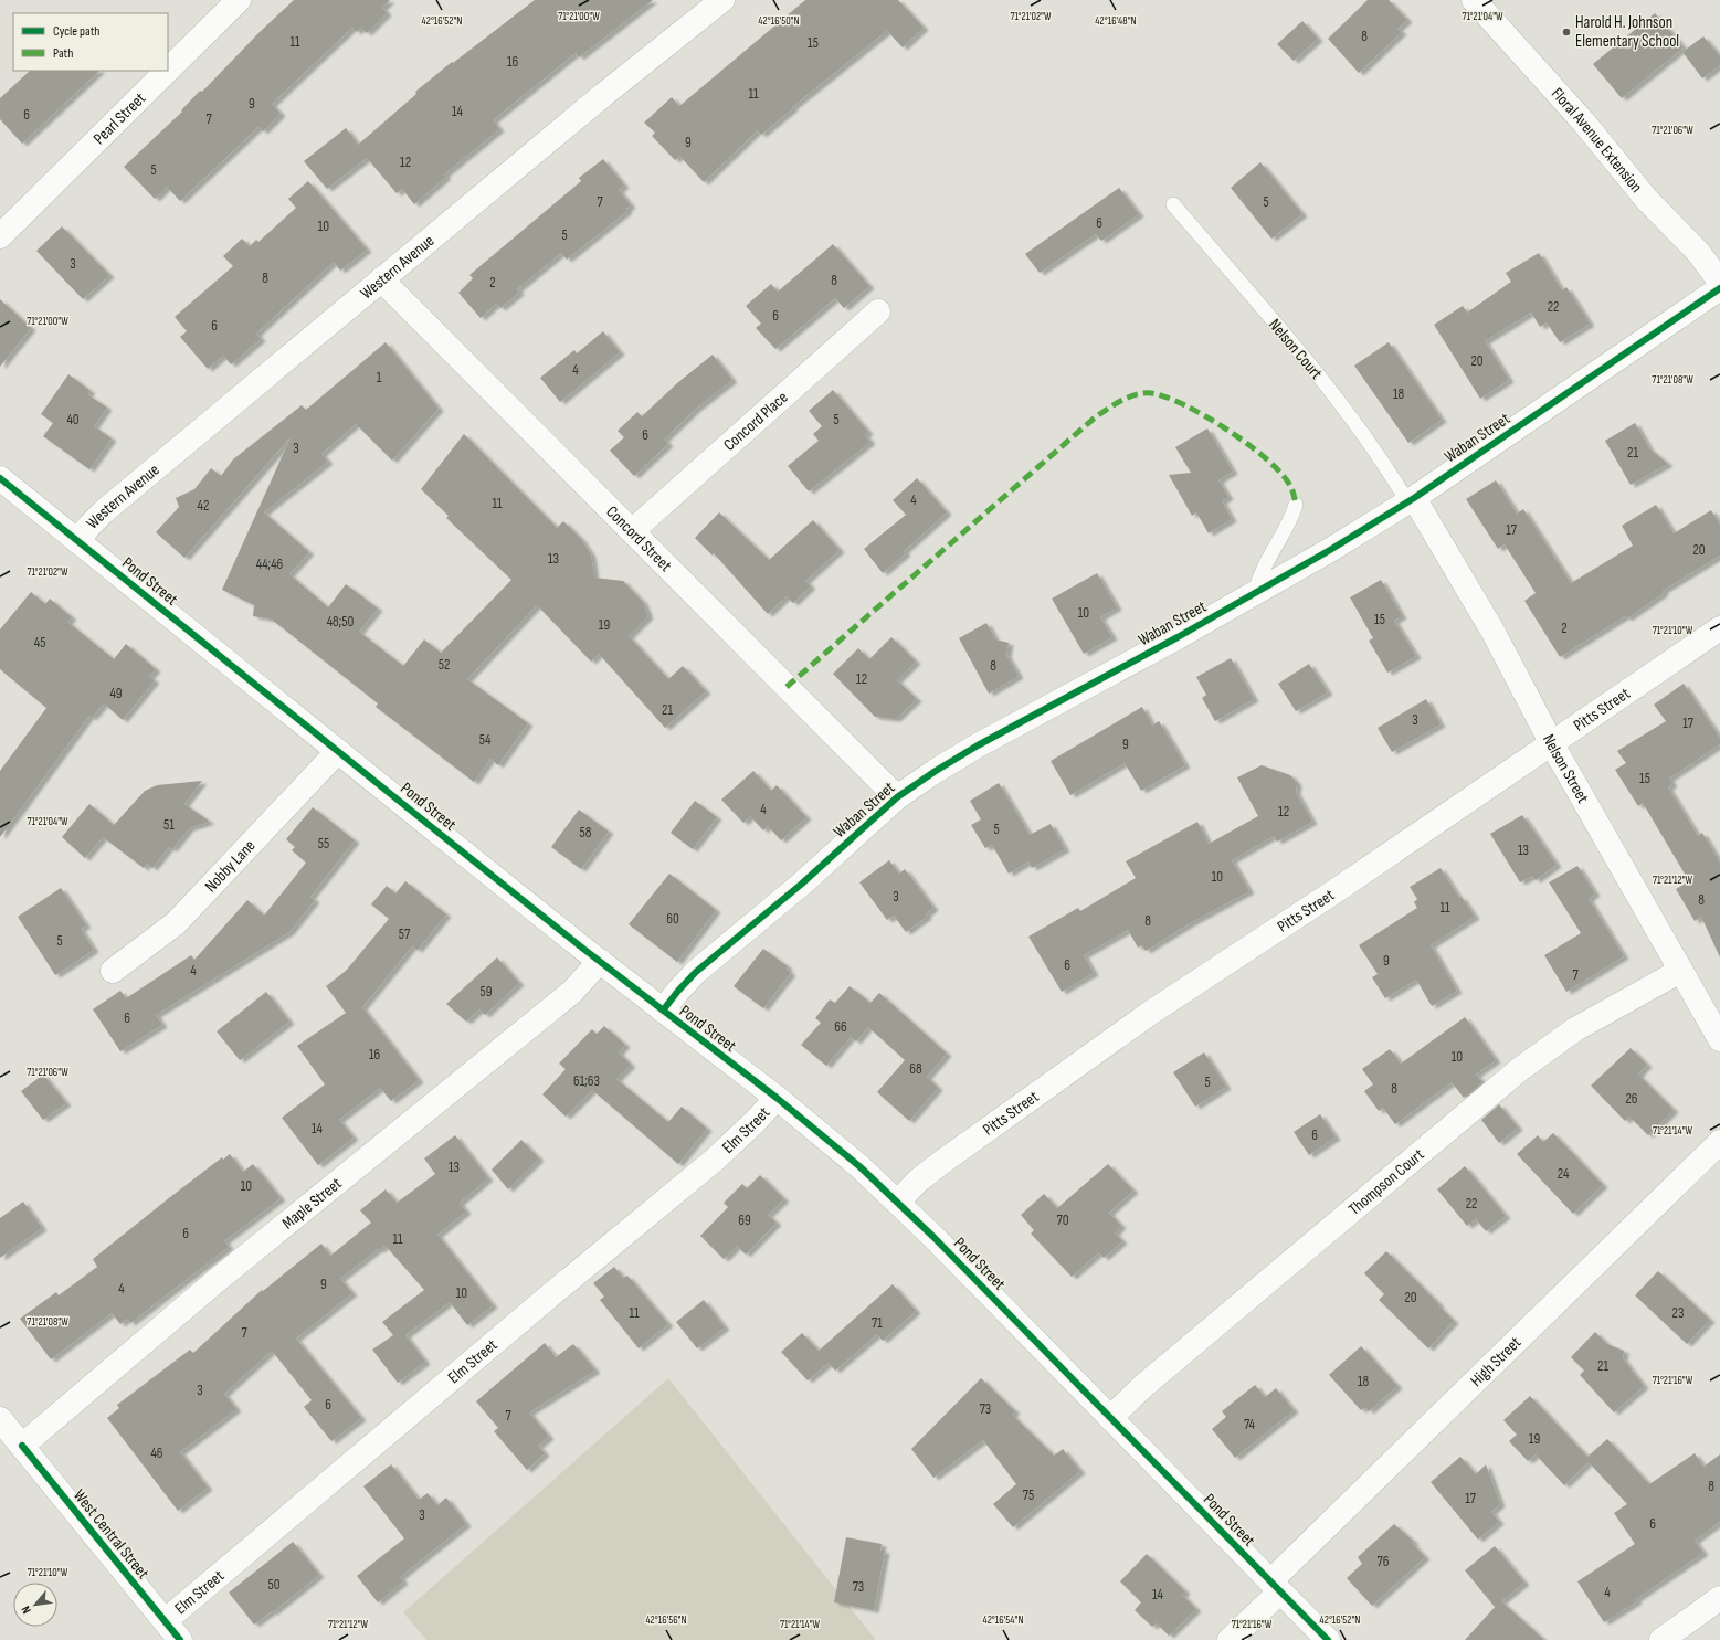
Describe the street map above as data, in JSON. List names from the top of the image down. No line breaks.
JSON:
{"streets":{"street":["Pearl Street","Floral Avenue Extension","Western Avenue","Concord Place","Waban Street","Concord Street","Pond Street","Pitts Street","Nelson Street","Nobby Lane","Elm Street","Thompson Court","Maple Street","High Street","West Central Street"],"lane":["Nelson Court"]},"crossings":[["Western Avenue","Concord Street"],["Western Avenue","Pond Street"],["Nelson Court","Waban Street"],["Nelson Court","Nelson Street"],["Concord Place","Concord Street"],["Waban Street","Concord Street"],["Waban Street","Pond Street"],["Waban Street","Nelson Street"],["Pond Street","Pitts Street"],["Pond Street","Nobby Lane"],["Pond Street","Elm Street"],["Pond Street","Thompson Court"],["Pond Street","Maple Street"],["Pond Street","High Street"],["Pitts Street","Nelson Street"],["Nelson Street","Thompson Court"],["Elm Street","West Central Street"],["Maple Street","West Central Street"]],"places":["Harold H. Johnson Elementary School"],"house_numbers":["8","11","15","16","11","9","14","6","7","9","12","5","7","5","6","10","5","3","8","8","2","22","6","6","20","4","1","18","40","5","6","3","21","4","11","42","17","20","13","44;46","10","15","48;50","19","2","45","52","8","12","49","21","3","17","54","9","15","4","12","51","5","58","55","13","10","3","8","11","60","8","57","5","9","6","4","7","59","6","66","16","10","68","61;63","5","8","26","14","6","13","24","10","22","69","70","6","11","9","4","10","20","11","23","71","7","21","18","3","6","73","7","74","19","46","8","75","17","3","6","76","50","73","4","14"],"legend":["Cycle path","Path"],"north":"bottom left","coordinates":["71°21'00\"W","71°21'02\"W","71°21'04\"W","42°16'52\"N","42°16'50\"N","42°16'48\"N","71°21'06\"W","71°21'08\"W","71°21'10\"W","71°21'12\"W","71°21'14\"W","71°21'16\"W","42°16'56\"N","42°16'54\"N"]}
